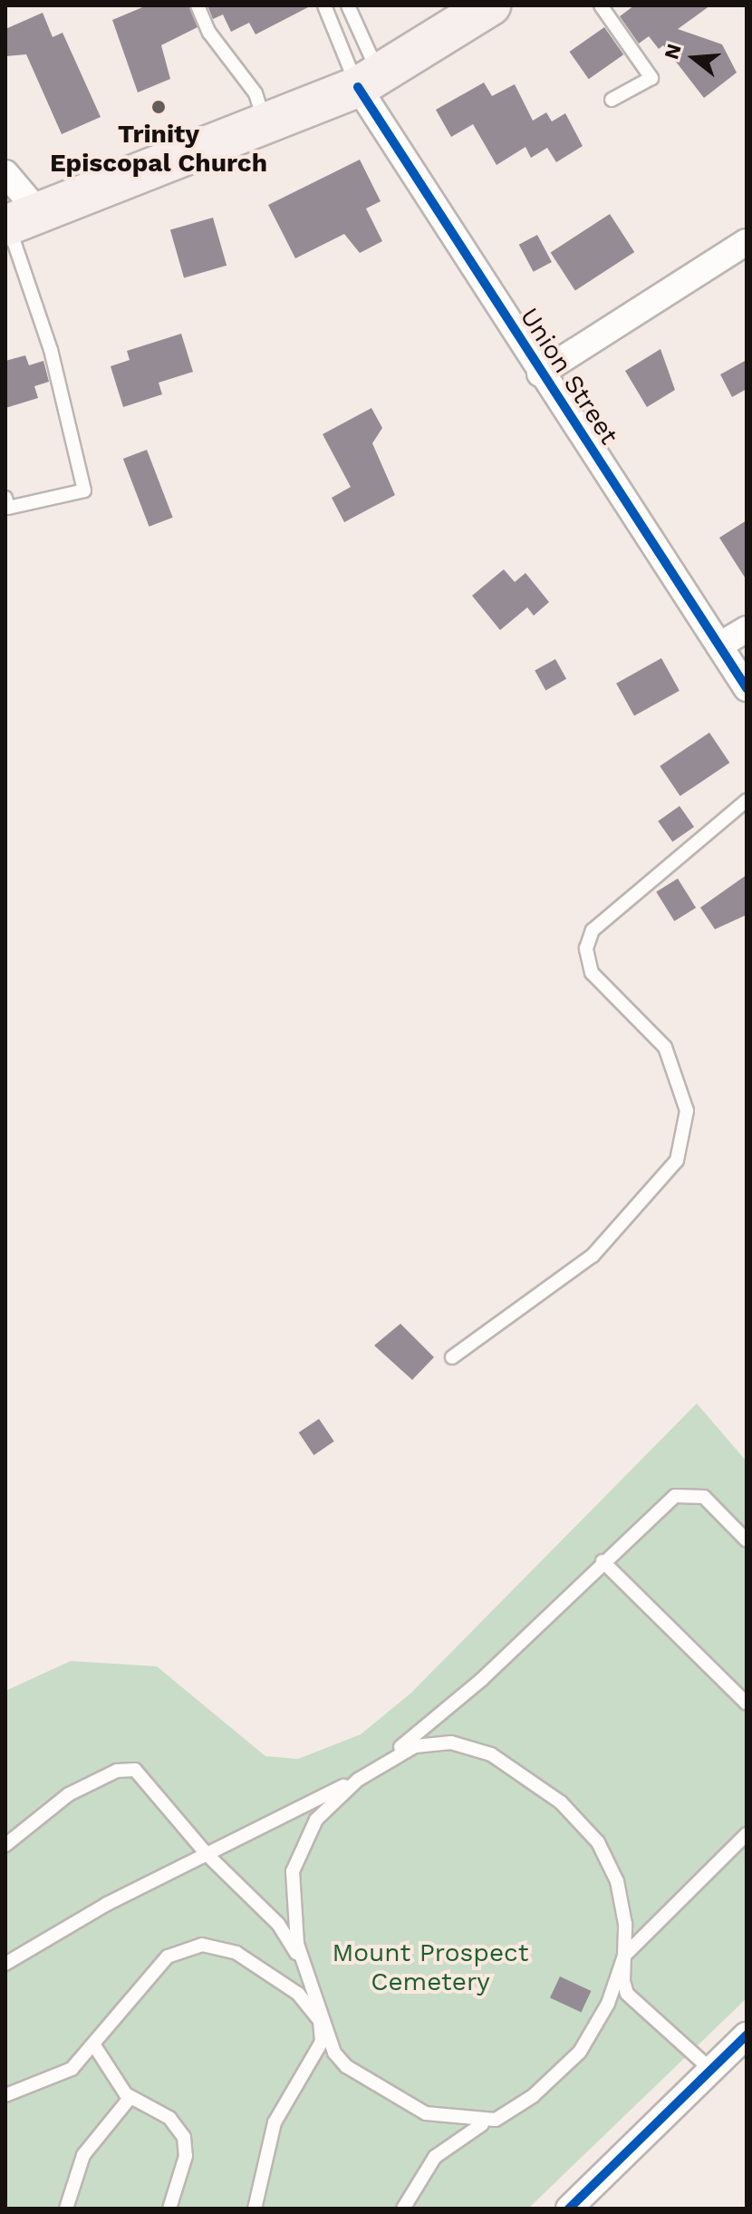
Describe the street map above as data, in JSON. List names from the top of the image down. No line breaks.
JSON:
{"streets":{"street":["Union Street"]},"parks":["Mount Prospect Cemetery"],"places":["Trinity Episcopal Church"],"north":"left"}
